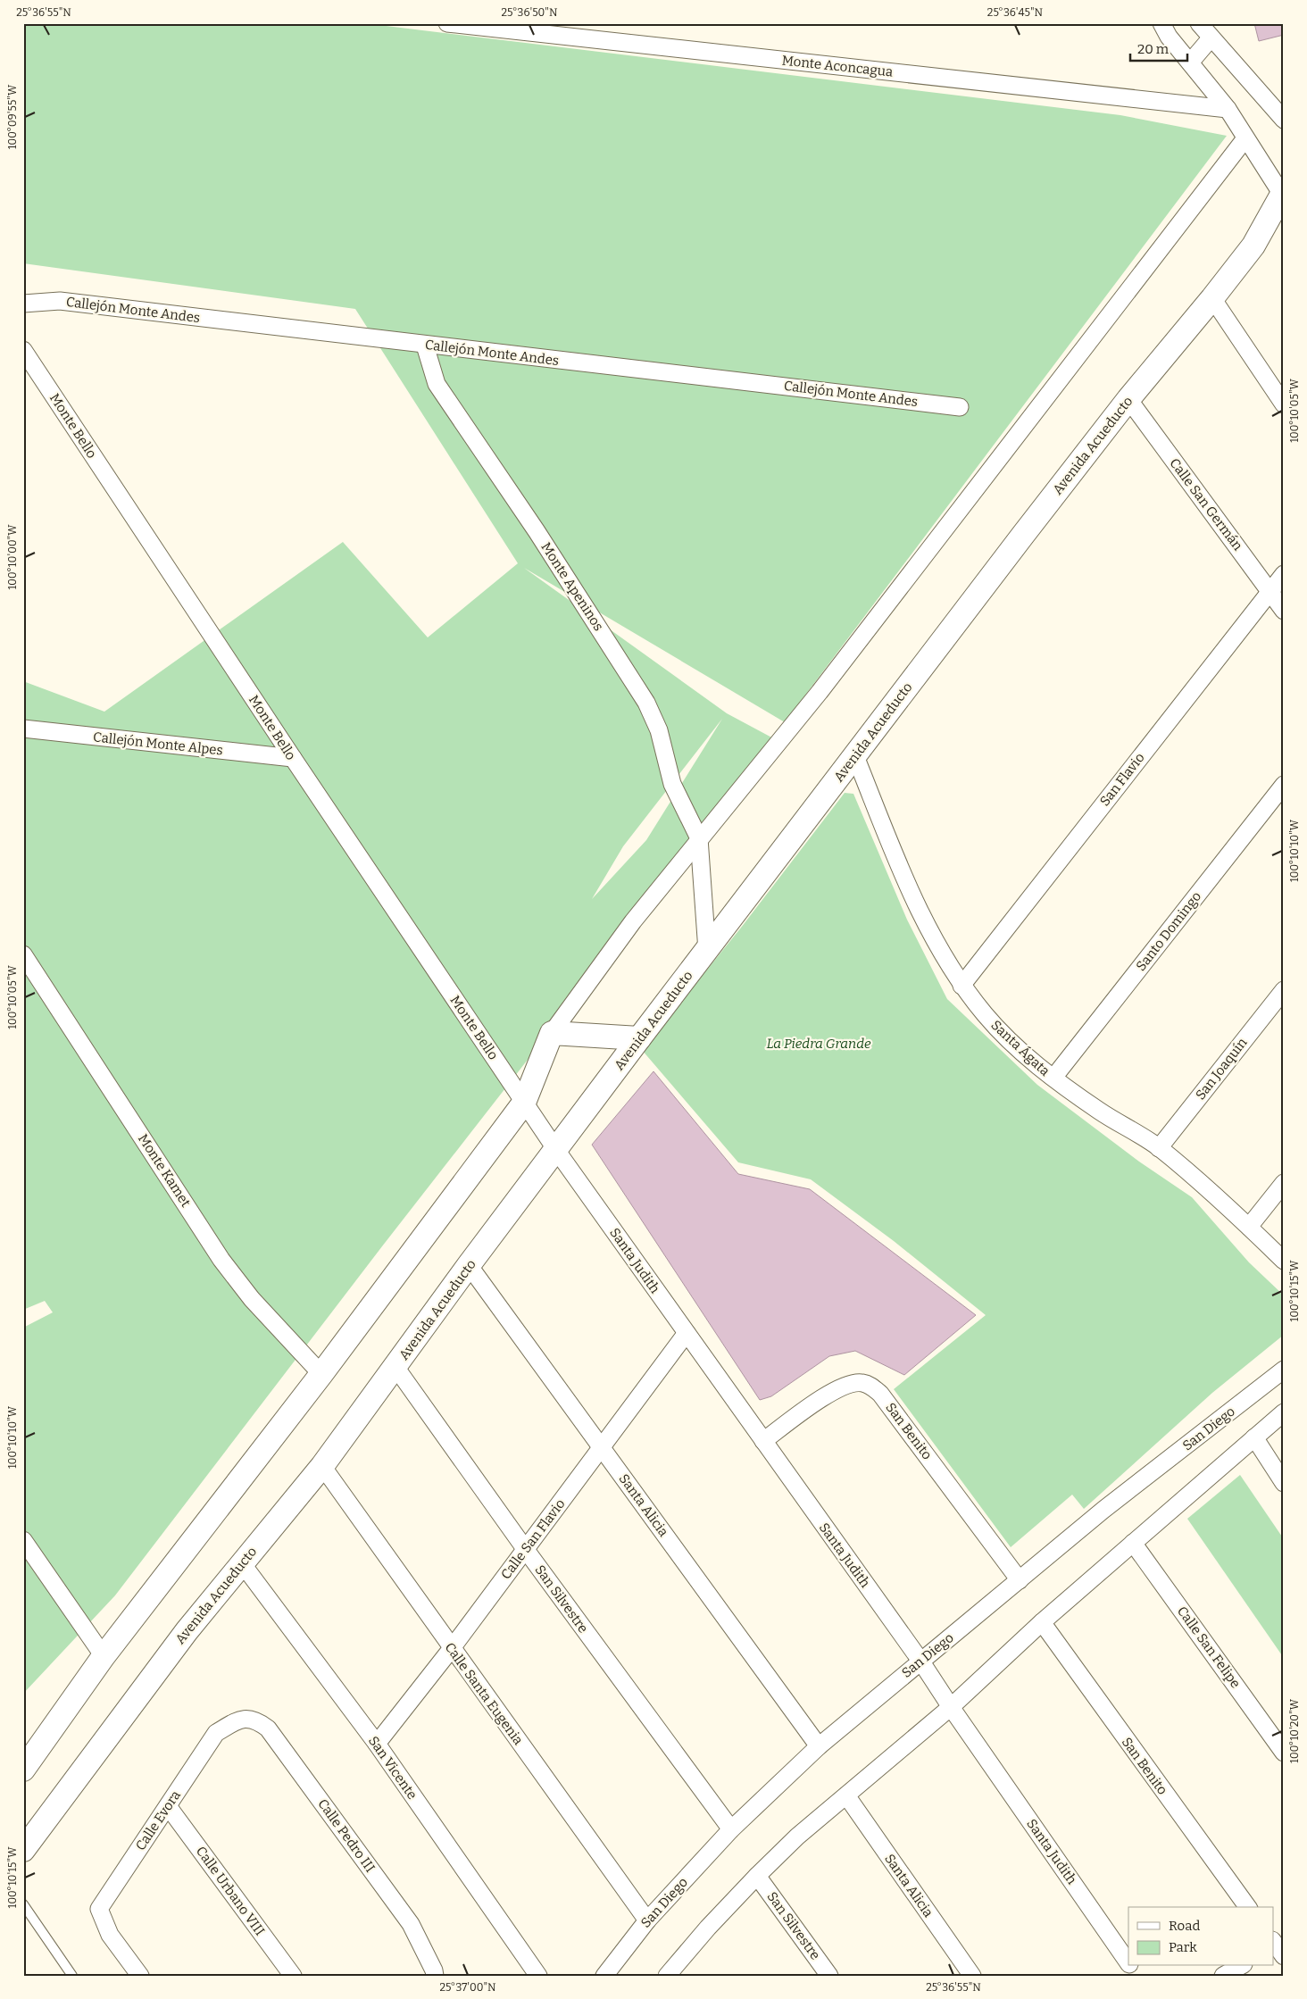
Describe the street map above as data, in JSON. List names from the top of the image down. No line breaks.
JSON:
{"streets":{"street":["Monte Aconcagua","Callejón Monte Andes","Monte Bello","Avenida Acueducto","Calle San Germán","Monte Apeninos","Callejón Monte Alpes","San Flavio","Santo Domingo","Santa Ágata","San Joaquín","Monte Kamet","Santa Judith","San Diego","San Benito","Santa Alicia","Calle San Flavio","San Silvestre","Calle San Felipe","Calle Santa Eugenia","San Vicente","Calle Evora","Calle Pedro III","Calle Urbano VIII"]},"crossings":[["Callejón Monte Andes","Monte Apeninos"],["Monte Bello","Avenida Acueducto"],["Monte Bello","Callejón Monte Alpes"],["Monte Bello","Santa Judith"],["Avenida Acueducto","Calle San Germán"],["Avenida Acueducto","Santa Ágata"],["Avenida Acueducto","Santa Judith"],["Avenida Acueducto","Santa Alicia"],["Avenida Acueducto","San Silvestre"],["Avenida Acueducto","Calle Santa Eugenia"],["Avenida Acueducto","San Vicente"],["Calle San Germán","San Flavio"],["San Flavio","Santa Ágata"],["Santo Domingo","Santa Ágata"],["Santa Ágata","San Joaquín"],["Santa Judith","San Diego"],["Santa Judith","San Benito"],["Santa Judith","Calle San Flavio"],["San Diego","San Benito"],["San Diego","Santa Alicia"],["San Diego","San Silvestre"],["San Diego","Calle Santa Eugenia"],["Santa Alicia","Calle San Flavio"],["Calle San Flavio","San Silvestre"],["Calle San Flavio","Calle Santa Eugenia"],["Calle San Flavio","San Vicente"],["Calle Evora","Calle Pedro III"],["Calle Evora","Calle Urbano VIII"]],"parks":["La Piedra Grande"],"legend":["Road","Park"],"scale_bar":"20 m","coordinates":["25°36'55\"N","25°36'50\"N","25°36'45\"N","100°09'55\"W","100°10'05\"W","100°10'00\"W","100°10'10\"W","100°10'15\"W","100°10'20\"W","25°37'00\"N"]}
